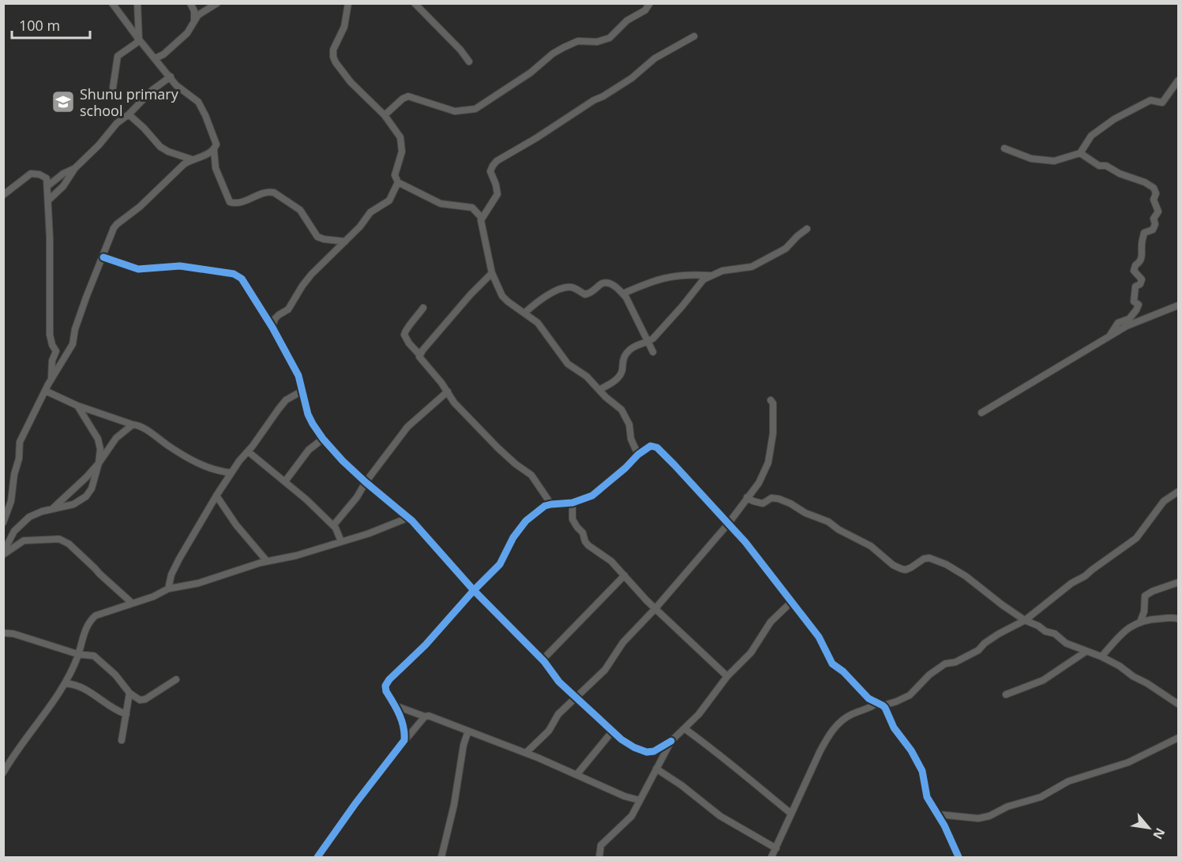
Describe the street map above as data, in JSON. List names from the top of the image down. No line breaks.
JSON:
{"places":{"school or university":["Shunu primary school"]},"scale_bar":"100 m","north":"bottom right"}
